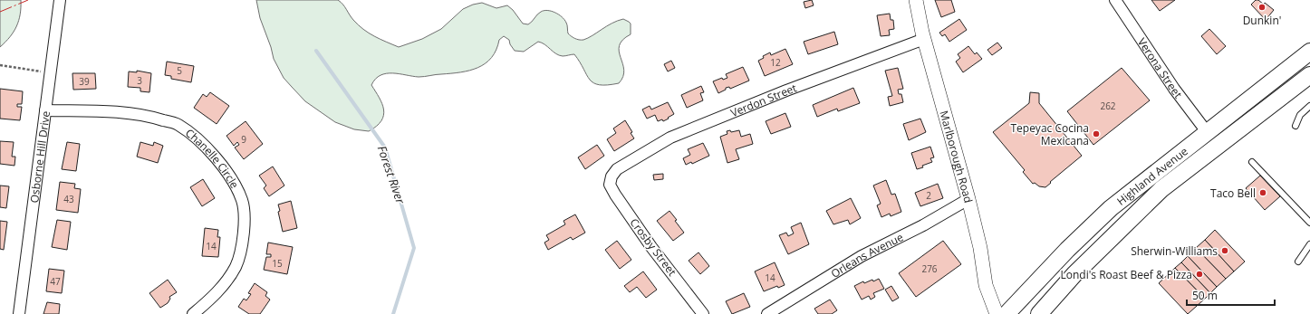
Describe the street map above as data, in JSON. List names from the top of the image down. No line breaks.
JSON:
{"streets":{"main road":["Highland Avenue"],"street":["Verona Street","Verdon Street","Osborne Hill Drive","Marlborough Road","Chanelle Circle","Crosby Street","Orleans Avenue"]},"crossings":[["Verona Street","Highland Avenue"],["Verdon Street","Marlborough Road"],["Verdon Street","Crosby Street"],["Osborne Hill Drive","Chanelle Circle"],["Marlborough Road","Orleans Avenue"]],"water":["Forest River"],"places":["Dunkin'","Tepeyac Cocina Mexicana","Taco Bell","Sherwin-Williams","Londi's Roast Beef & Pizza"],"house_numbers":["12","5","3","39","262","9","2","43","14","15","276","14","47"],"scale_bar":"50 m"}
